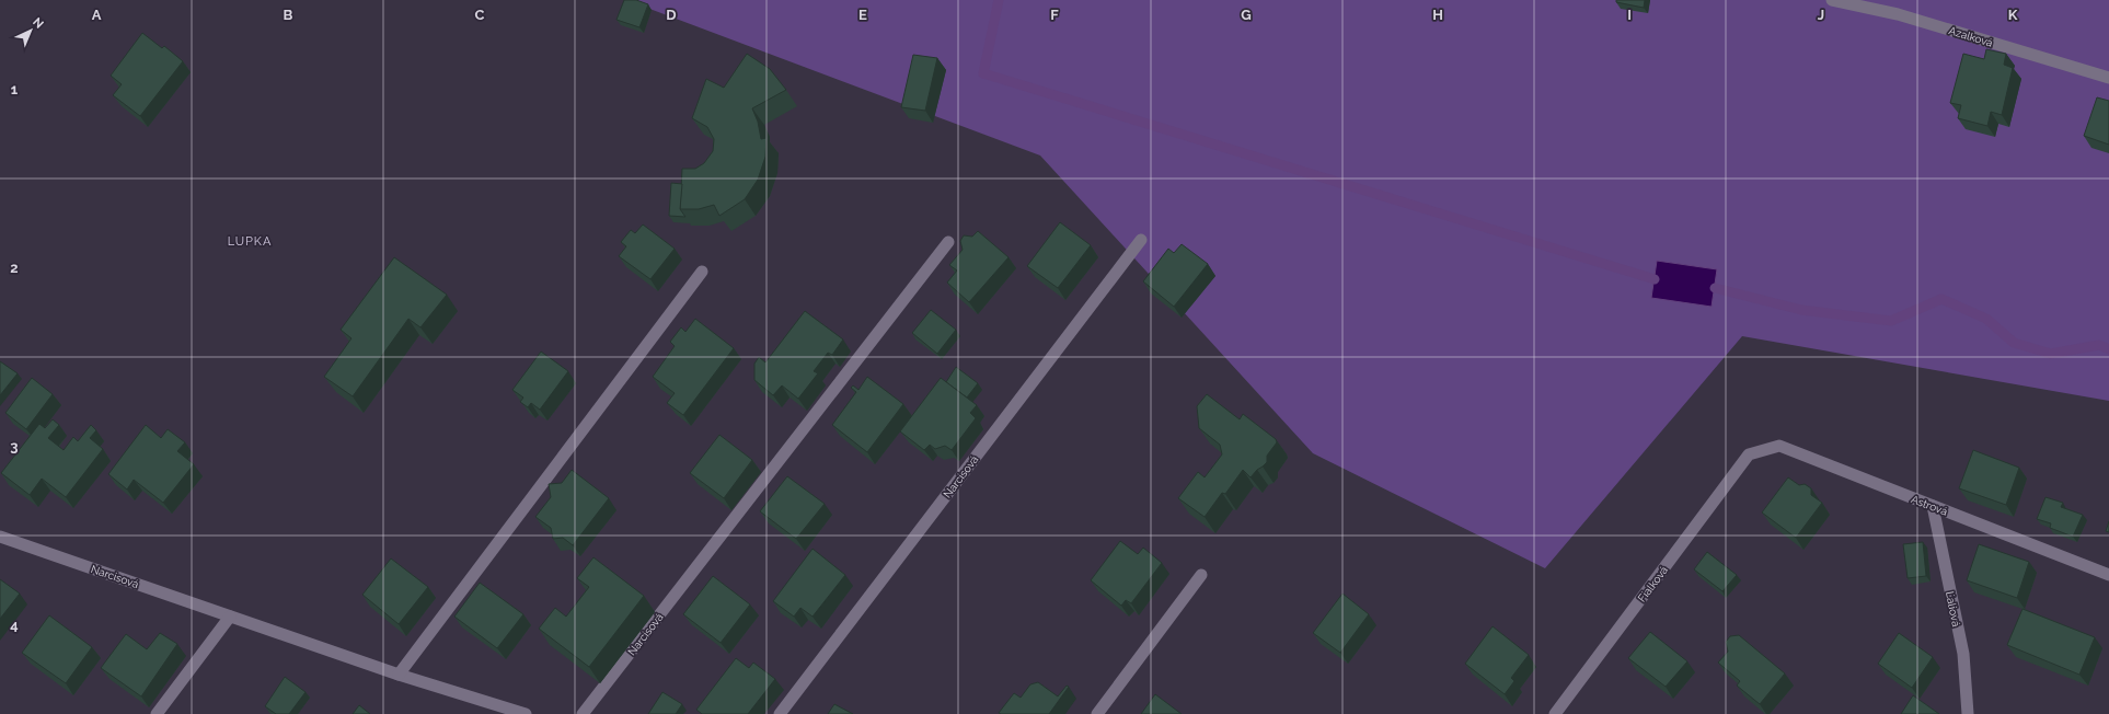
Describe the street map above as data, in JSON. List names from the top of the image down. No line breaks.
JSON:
{"streets":{"street":["Azalková","Narcisová","Astrová","Fialková","Ľaliová"]},"crossings":[["Astrová","Fialková"],["Astrová","Ľaliová"]],"districts":["LUPKA"],"north":"top right","grid":{"columns":["A","B","C","D","E","F","G","H","I","J","K"],"rows":["1","2","3","4"]}}
